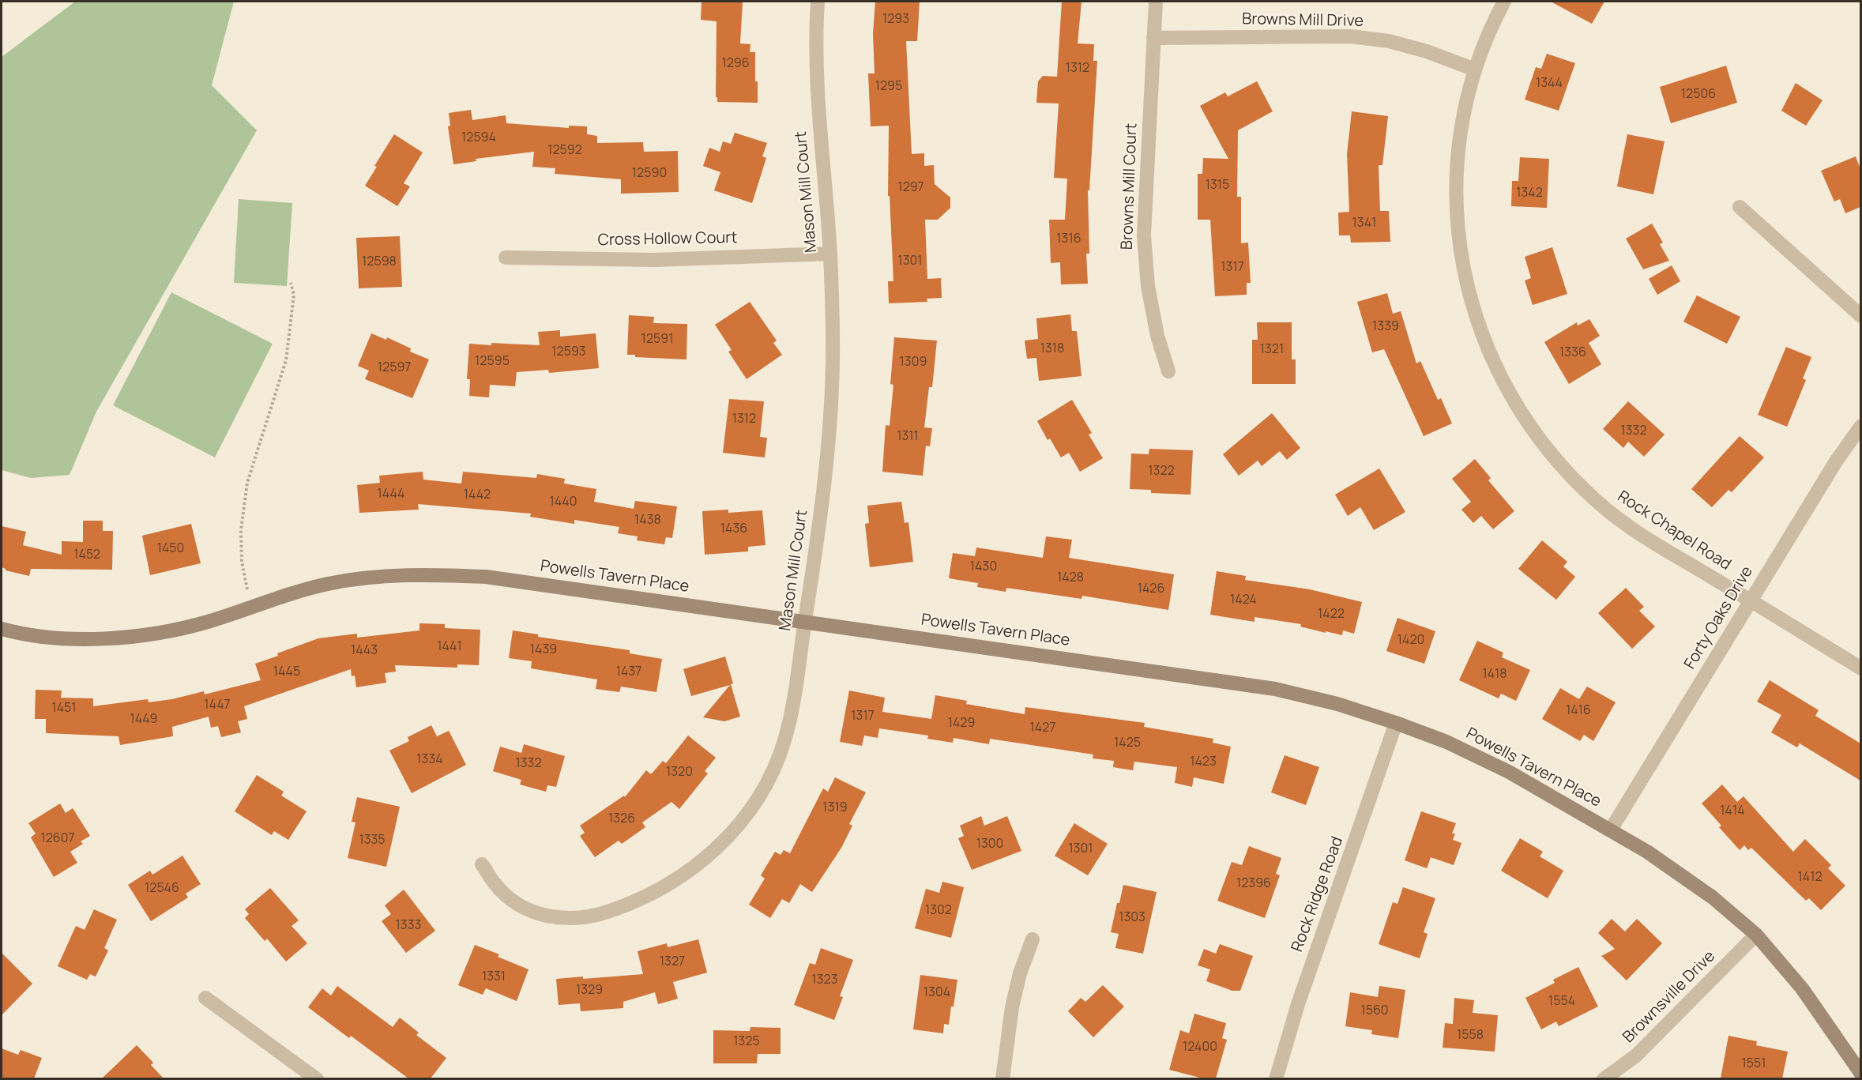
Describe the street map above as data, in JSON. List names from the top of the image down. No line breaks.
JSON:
{"streets":{"street":["Browns Mill Drive","Browns Mill Court","Mason Mill Court","Cross Hollow Court","Rock Chapel Road","Powells Tavern Place","Forty Oaks Drive","Rock Ridge Road","Brownsville Drive"]},"crossings":[["Browns Mill Drive","Browns Mill Court"],["Browns Mill Drive","Rock Chapel Road"],["Mason Mill Court","Cross Hollow Court"],["Mason Mill Court","Powells Tavern Place"],["Rock Chapel Road","Forty Oaks Drive"],["Powells Tavern Place","Forty Oaks Drive"],["Powells Tavern Place","Rock Ridge Road"],["Powells Tavern Place","Brownsville Drive"]],"house_numbers":["1293","1296","1312","1344","1295","12506","12594","12592","12590","1315","1297","1342","1341","1316","1301","12598","1317","1339","12591","1318","1321","12593","1336","12595","1309","12597","1312","1332","1311","1322","1444","1442","1440","1438","1436","1450","1452","1430","1428","1426","1424","1422","1420","1441","1439","1443","1445","1437","1418","1447","1451","1416","1317","1449","1429","1427","1425","1334","1423","1332","1320","1319","1414","1326","12607","1335","1300","1301","1412","12396","12546","1302","1303","1333","1327","1331","1323","1329","1304","1554","1560","1558","1325","12400","1551"]}
